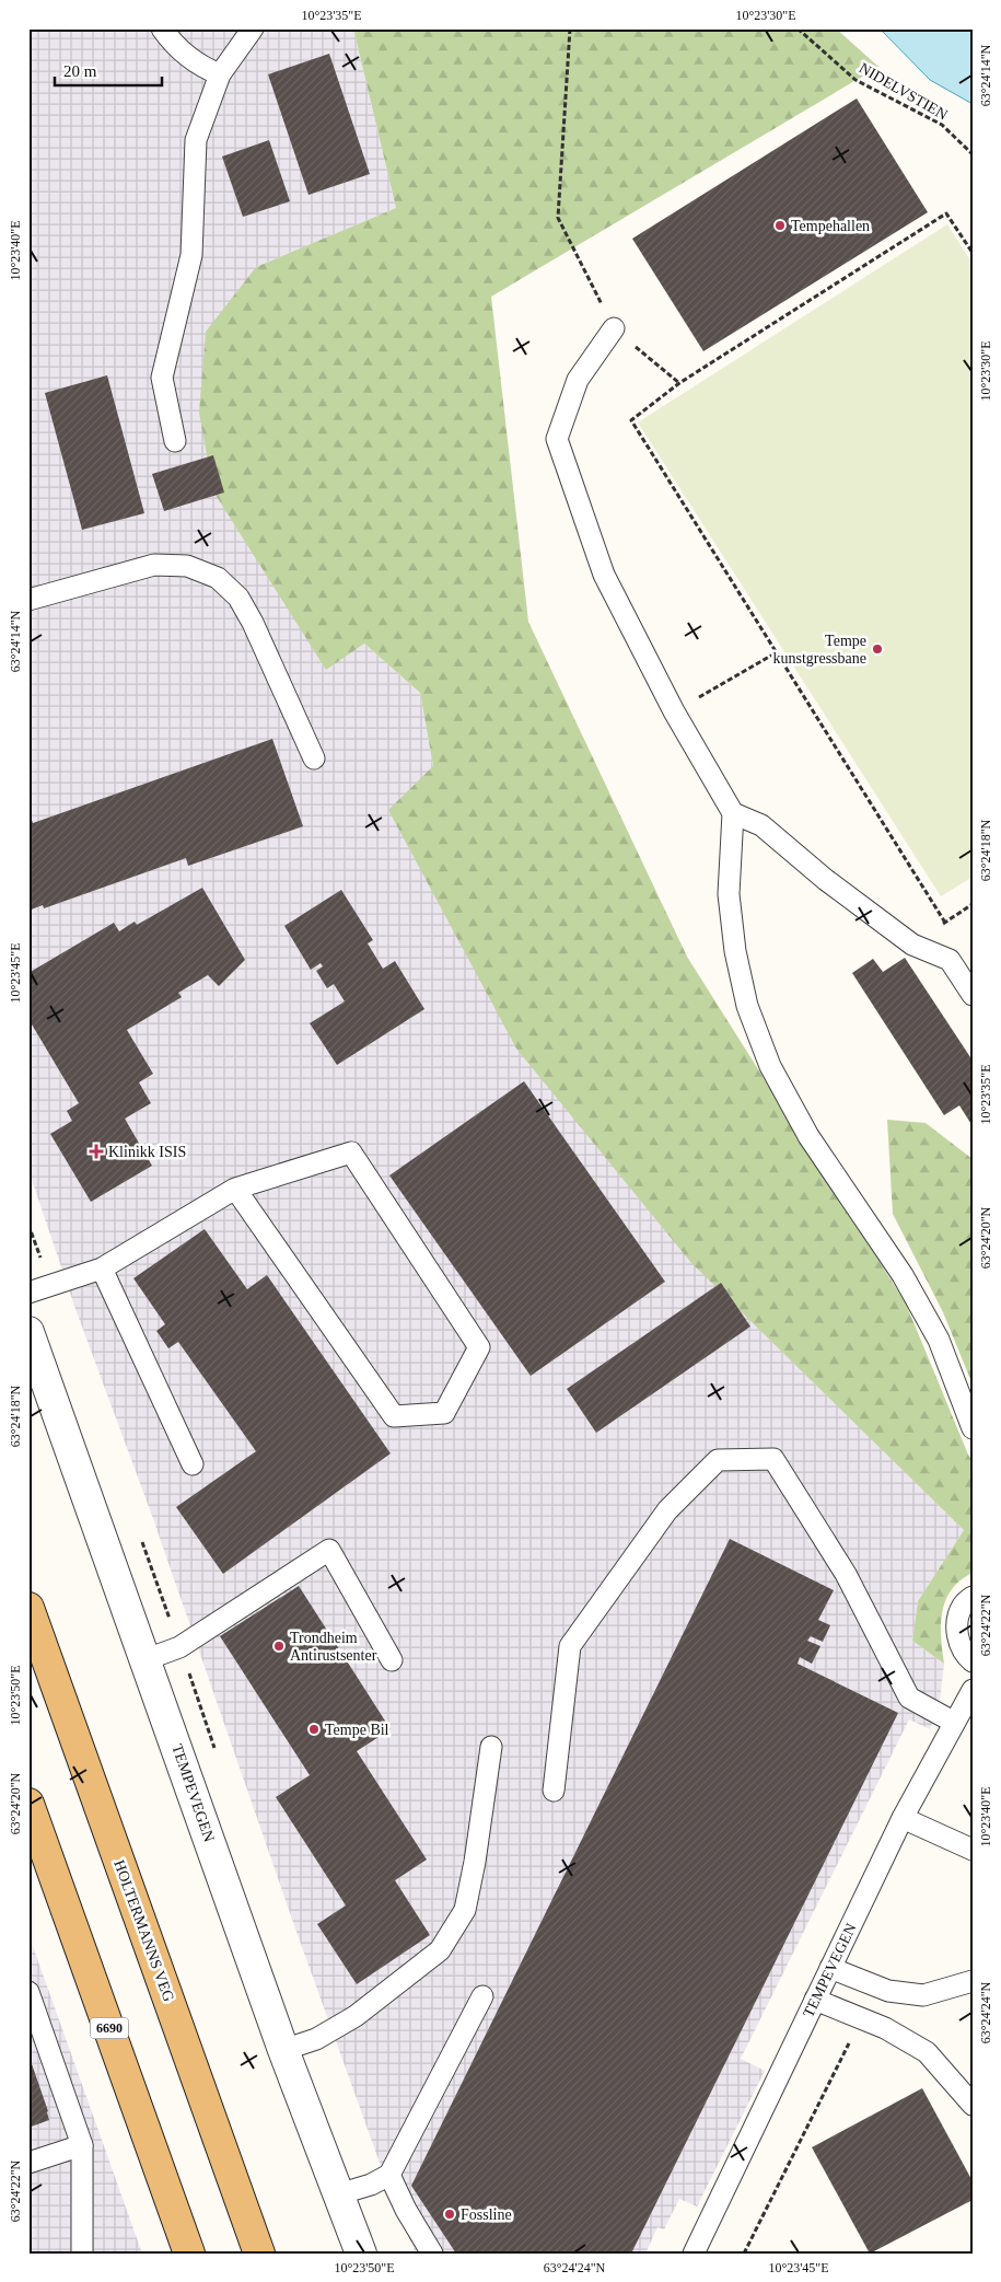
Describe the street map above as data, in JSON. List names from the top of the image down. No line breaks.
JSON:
{"streets":{"main road":["HOLTERMANNS VEG","6690"],"street":["TEMPEVEGEN"],"path":["NIDELVSTIEN"]},"places":{"other":["Tempehallen","Tempe kunstgressbane","Trondheim Antirustsenter","Tempe Bil","Fossline"],"health":["Klinikk ISIS"]},"scale_bar":"20 m","coordinates":["10°23'35\"E","10°23'30\"E","63°24'14\"N","10°23'40\"E","63°24'18\"N","10°23'45\"E","63°24'20\"N","63°24'22\"N","10°23'50\"E","63°24'24\"N"]}
